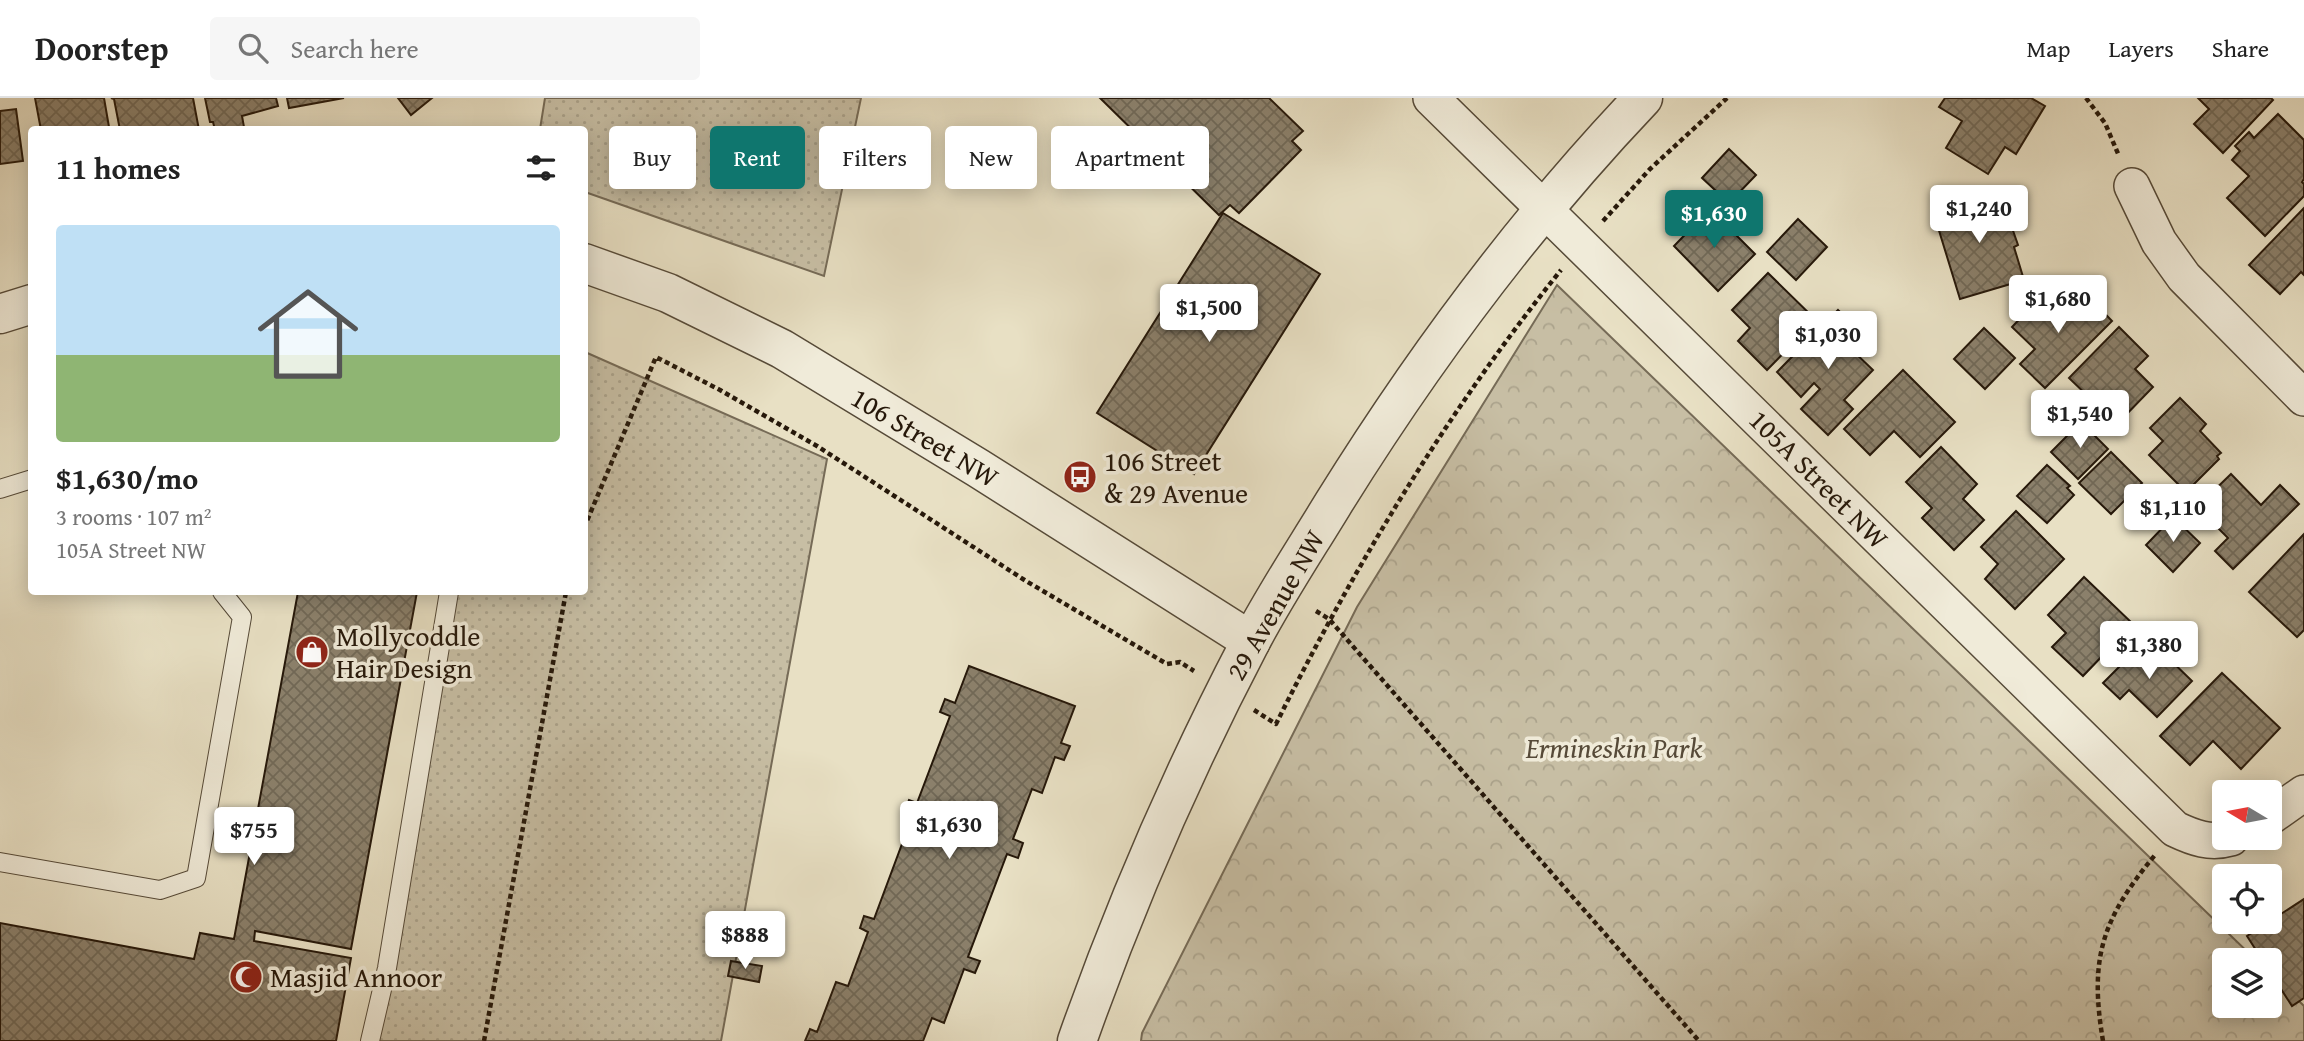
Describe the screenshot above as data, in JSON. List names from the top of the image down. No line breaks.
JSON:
{"streets":{"street":["106 Street NW","105A Street NW","29 Avenue NW"]},"crossings":[["106 Street NW","29 Avenue NW"],["105A Street NW","29 Avenue NW"]],"parks":["Ermineskin Park"],"places":{"bus stop":["106 Street & 29 Avenue"],"shop":["Mollycoddle Hair Design"],"mosque":["Masjid Annoor"]},"north":"left","page":{"header":"Doorstep","search":"Search here","nav":["Map","Layers","Share"],"chip":["Buy","Rent","Filters","New","Apartment"],"heading":"11 homes","price":["$1,240","$1,630","$1,680","$1,500","$1,030","$1,540","$1,110","$1,380","$1,630","$755","$888"],"list":[{"name":"$1,630/mo","note":"3 rooms · 107 m² · 105A Street NW"}]}}
